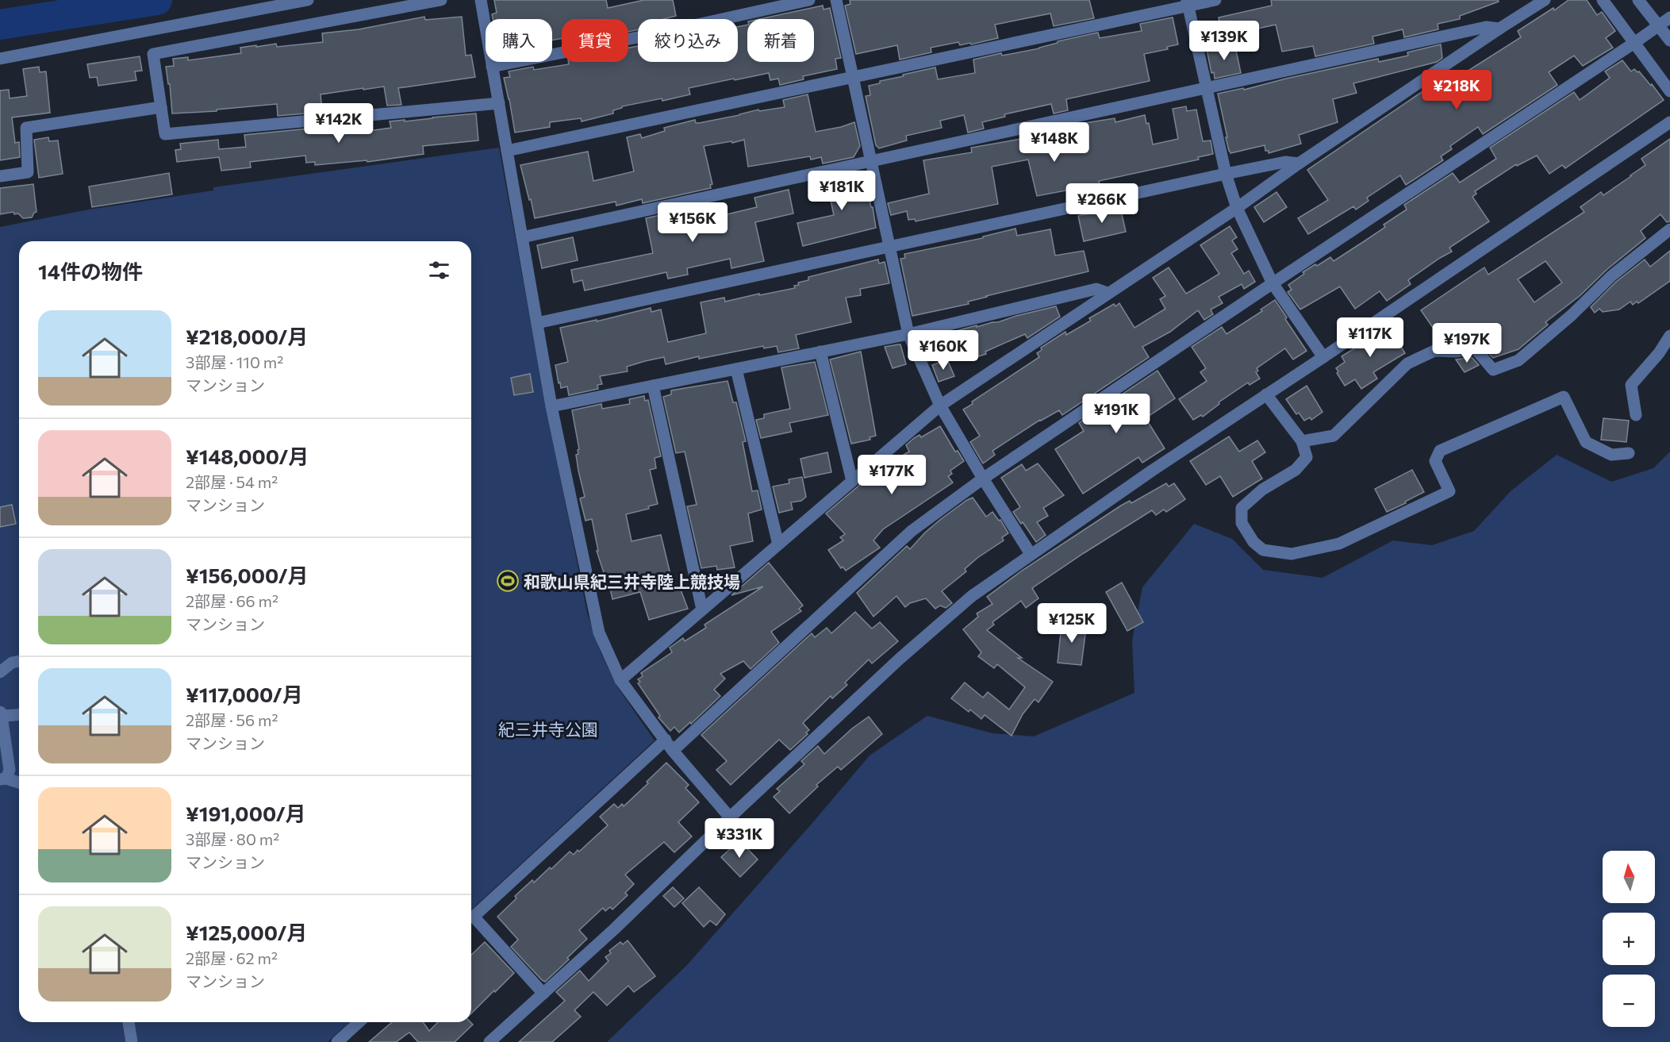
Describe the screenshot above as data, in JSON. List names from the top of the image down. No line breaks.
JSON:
{"parks":["紀三井寺公園"],"places":{"sports":["和歌山県紀三井寺陸上競技場"]},"north":"top","page":{"chip":["購入","賃貸","絞り込み","新着"],"price":["¥139K","¥218K","¥142K","¥148K","¥181K","¥266K","¥156K","¥117K","¥197K","¥160K","¥191K","¥177K","¥125K","¥331K"],"heading":"14件の物件","list":[{"name":"¥218,000/月","note":"3部屋 · 110 m² · マンション"},{"name":"¥148,000/月","note":"2部屋 · 54 m² · マンション"},{"name":"¥156,000/月","note":"2部屋 · 66 m² · マンション"},{"name":"¥117,000/月","note":"2部屋 · 56 m² · マンション"},{"name":"¥191,000/月","note":"3部屋 · 80 m² · マンション"},{"name":"¥125,000/月","note":"2部屋 · 62 m² · マンション"}],"map_buttons":["+","−"]}}
